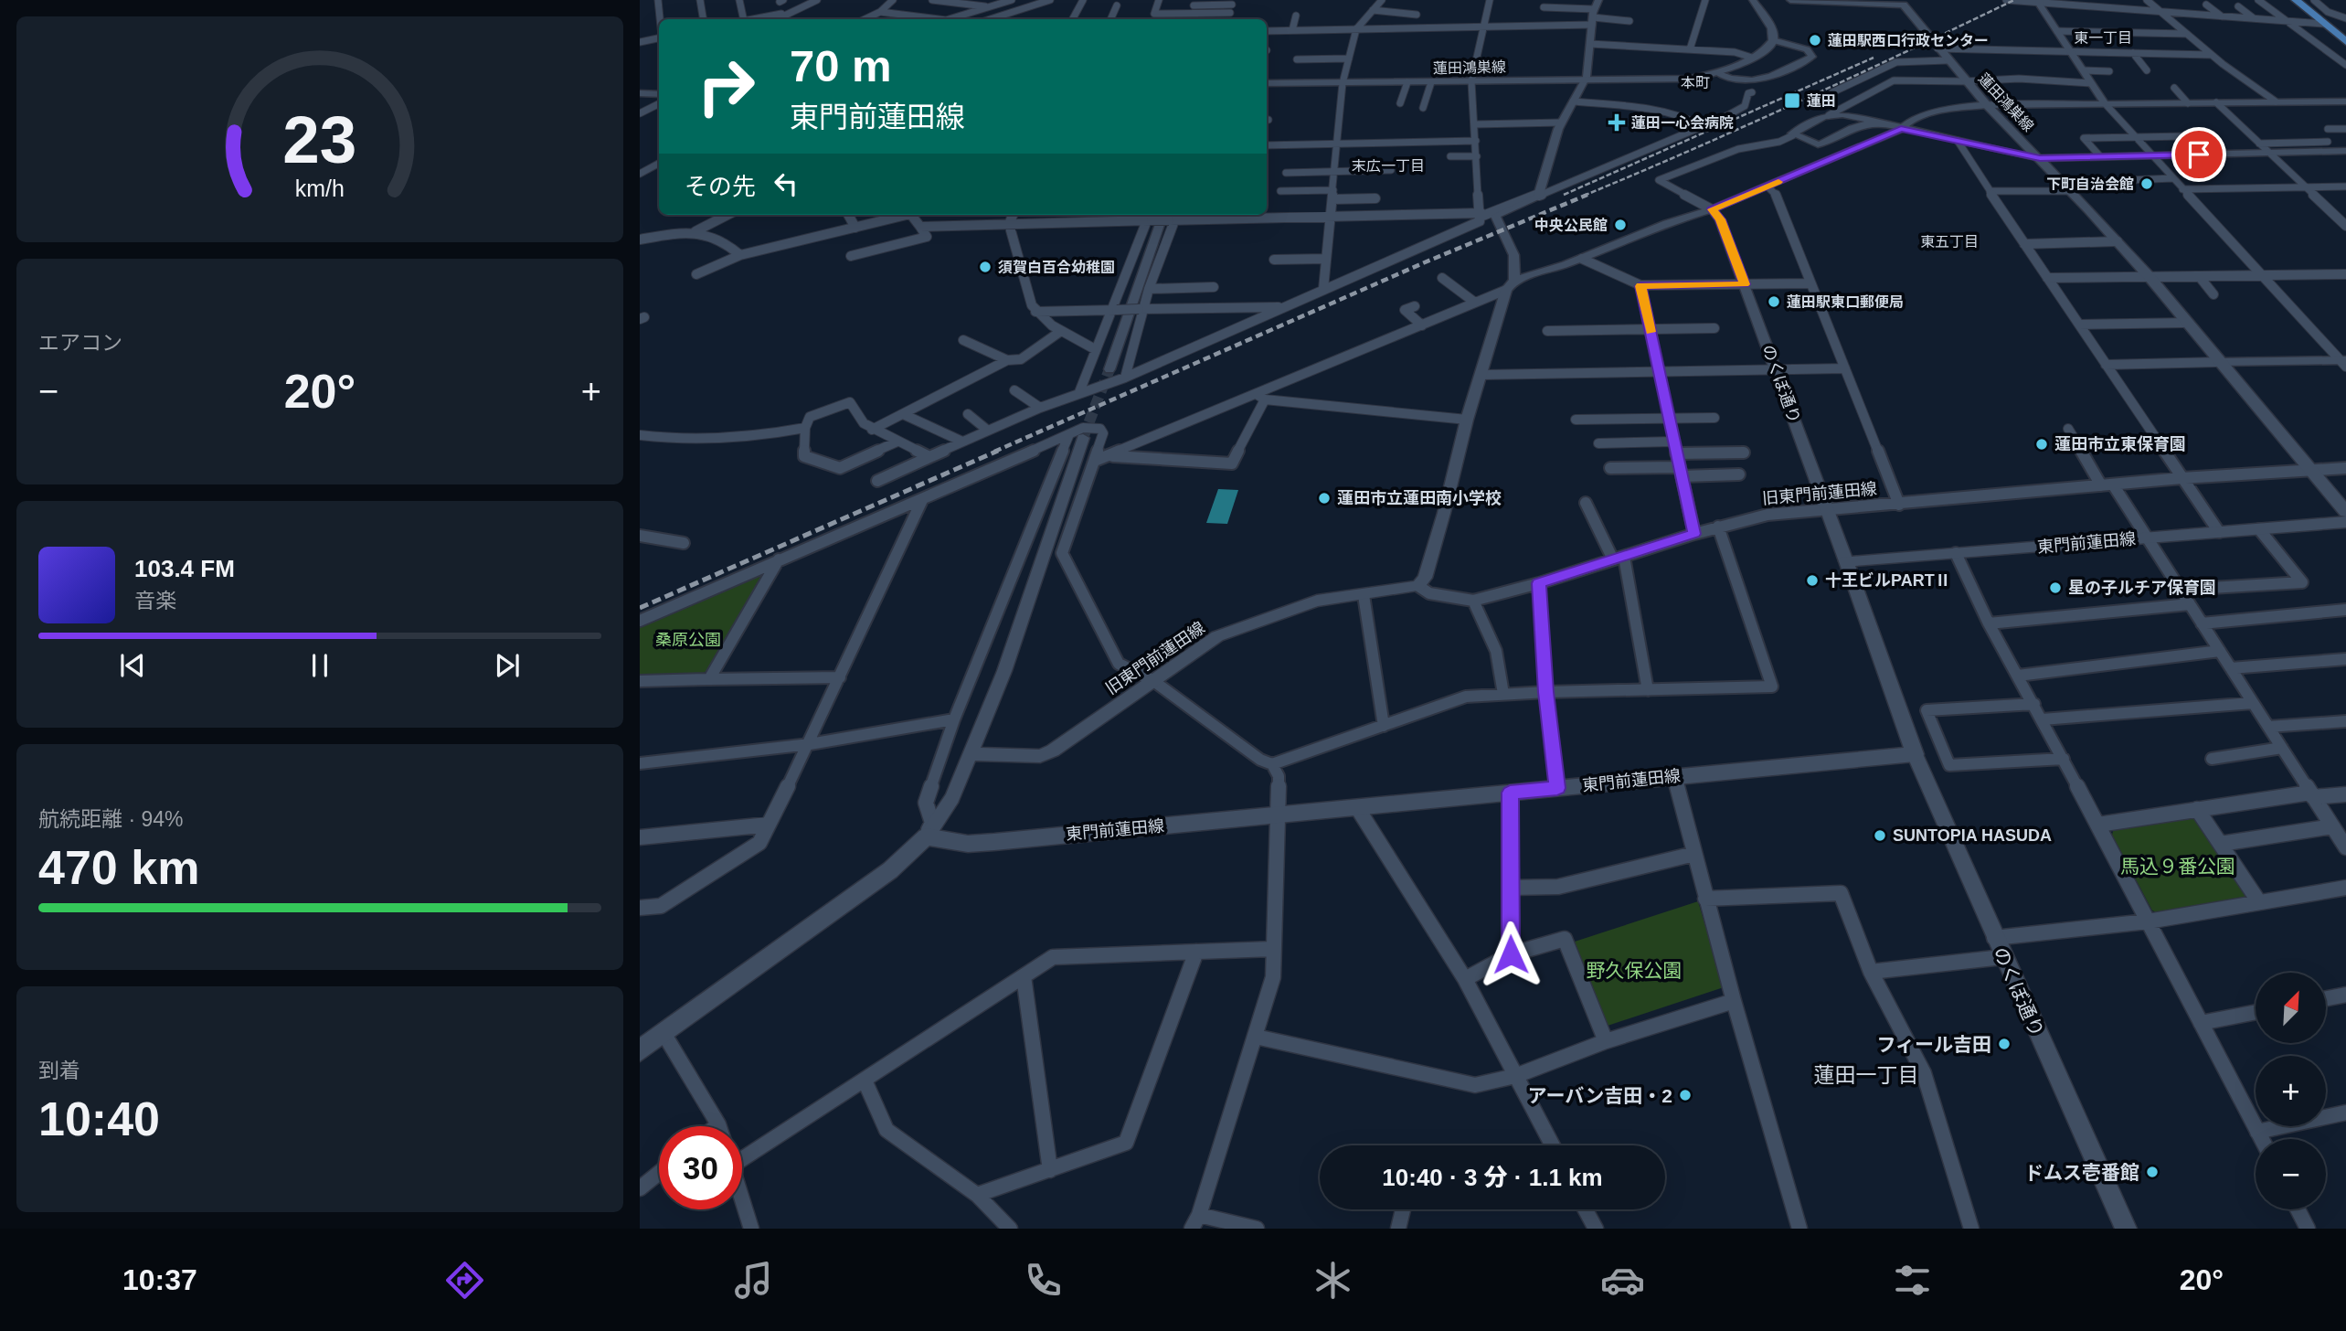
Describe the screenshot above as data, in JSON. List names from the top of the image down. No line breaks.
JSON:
{"streets":{"main road":["蓮田鴻巣線","東門前蓮田線"],"street":["のくぼ通り","旧東門前蓮田線"]},"crossings":[["のくぼ通り","旧東門前蓮田線"],["のくぼ通り","東門前蓮田線"]],"districts":["東一丁目","本町","末広一丁目","東五丁目","蓮田一丁目"],"parks":["桑原公園","馬込９番公園","野久保公園"],"places":{"other":["蓮田駅西口行政センター","下町自治会館","中央公民館","須賀白百合幼稚園","蓮田駅東口郵便局","蓮田市立東保育園","蓮田市立蓮田南小学校","十王ビルPARTⅡ","星の子ルチア保育園","SUNTOPIA HASUDA","フィール吉田","アーバン吉田・2","ドムス壱番館"],"transit":["蓮田"],"health":["蓮田一心会病院"]},"north":"top right","page":{"turn":["70 m","東門前蓮田線"],"then":"その先","tile":["エアコン",["航続距離 · 94%","470 km"],["到着","10:40"]],"heat":["−","20°","+"],"song":["103.4 FM","音楽"],"map_buttons":["+","−"],"limit":"30","trip":"10:40 · 3 分 · 1.1 km","tabs":["10:37","20°"],"gauge":["23","km/h"]}}
